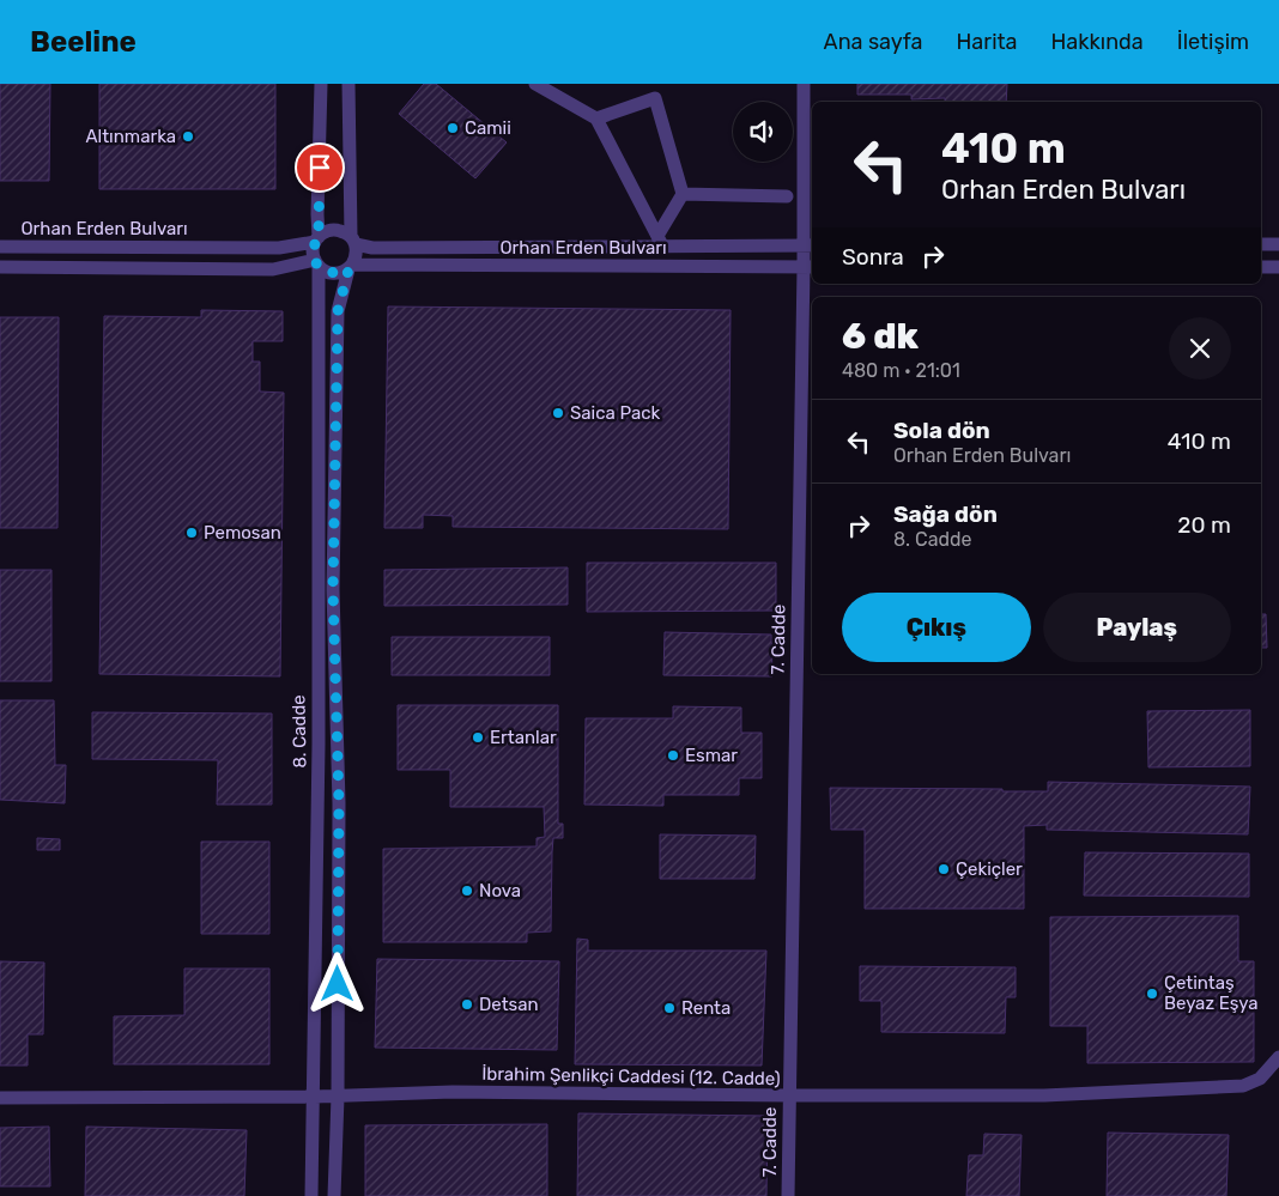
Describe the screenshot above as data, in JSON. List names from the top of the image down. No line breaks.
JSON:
{"streets":{"street":["Orhan Erden Bulvarı","7. Cadde","8. Cadde","İbrahim Şenlikçi Caddesi (12. Cadde)"]},"crossings":[["Orhan Erden Bulvarı","7. Cadde"],["Orhan Erden Bulvarı","8. Cadde"],["7. Cadde","İbrahim Şenlikçi Caddesi (12. Cadde)"],["8. Cadde","İbrahim Şenlikçi Caddesi (12. Cadde)"]],"places":["Camii","Altınmarka","Saica Pack","Pemosan","Ertanlar","Esmar","Çekiçler","Nova","Çetintaş Beyaz Eşya","Detsan","Renta"],"page":{"header":"Beeline","nav":["Ana sayfa","Harita","Hakkında","İletişim"],"turn":["410 m","Orhan Erden Bulvarı"],"then":"Sonra","heading":["6 dk","480 m · 21:01"],"list":[{"name":"Sola dön","note":"Orhan Erden Bulvarı","value":"410 m"},{"name":"Sağa dön","note":"8. Cadde","value":"20 m"}],"buttons":["Çıkış","Paylaş"]}}
